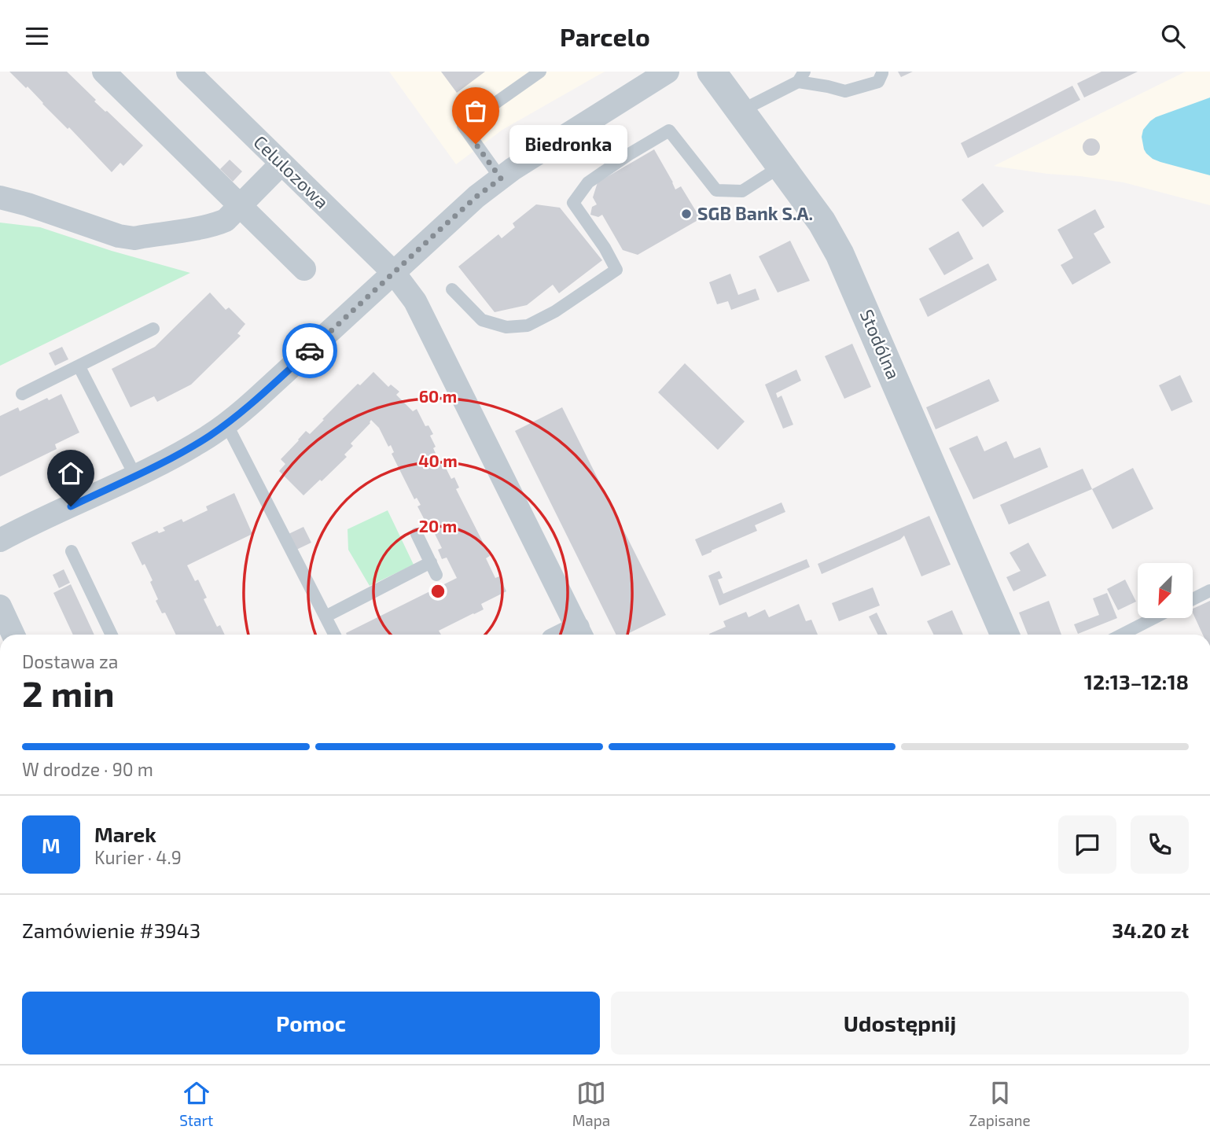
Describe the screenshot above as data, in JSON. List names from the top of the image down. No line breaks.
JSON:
{"streets":{"street":["Celulozowa","Stodólna"]},"places":["Biedronka","SGB Bank S.A."],"north":"bottom left","page":{"header":"Parcelo","bubble":"Biedronka","heading":["2 min","Dostawa za","12:13–12:18"],"panel":["Marek","Kurier · 4.9","Zamówienie #3943","34.20 zł"],"bar":"W drodze · 90 m","round":"M","buttons":["Pomoc","Udostępnij"],"tabs":["Start","Mapa","Zapisane"]},"rings":["60 m","40 m","20 m"]}
